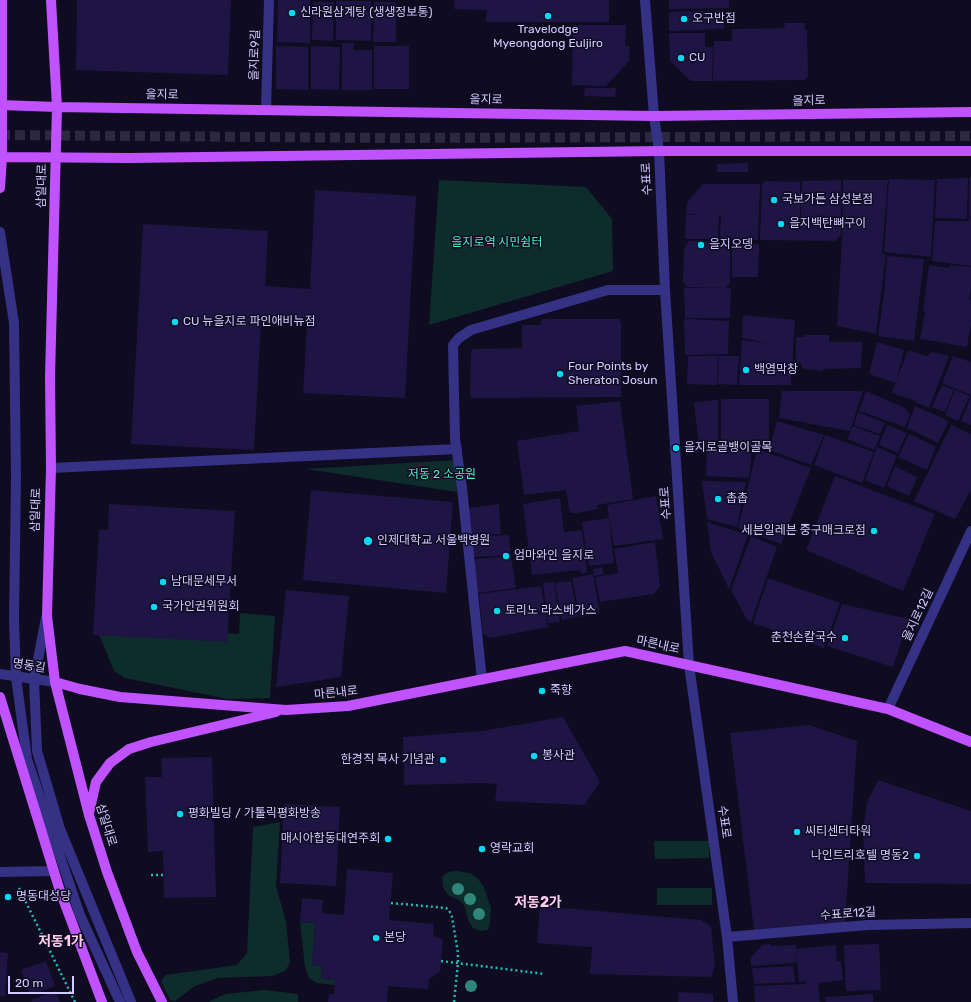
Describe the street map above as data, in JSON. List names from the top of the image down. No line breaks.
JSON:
{"streets":{"main road":["을지로","삼일대로","마른내로"],"street":["을지로9길","수표로","을지로12길","명동길","수표로12길"]},"crossings":[["을지로9길","을지로"],["을지로","수표로"],["을지로","삼일대로"],["수표로","마른내로"],["수표로","수표로12길"],["삼일대로","명동길"],["을지로12길","마른내로"]],"districts":["저동2가","저동1가"],"parks":["을지로역 시민쉼터","저동 2 소공원"],"places":["신라원삼계탕 (생생정보통)","Travelodge Myeongdong Euljiro","오구반점","CU","국보가든 삼성본점","을지백탄뼈구이","을지오뎅","CU 뉴을지로 파인애비뉴점","백염막창","Four Points by Sheraton Josun","을지로골뱅이골목","촙촙","세븐일레븐 중구매크로점","인제대학교 서울백병원","엄마와인 을지로","남대문세무서","국가인권위원회","토리노 라스베가스","춘천손칼국수","죽향","봉사관","한경직 목사 기념관","평화빌딩 / 가톨릭평화방송","씨티센터타워","매시아합동대연주회","영락교회","나인트리호텔 명동2","명동대성당","본당"],"scale_bar":"20 m"}
